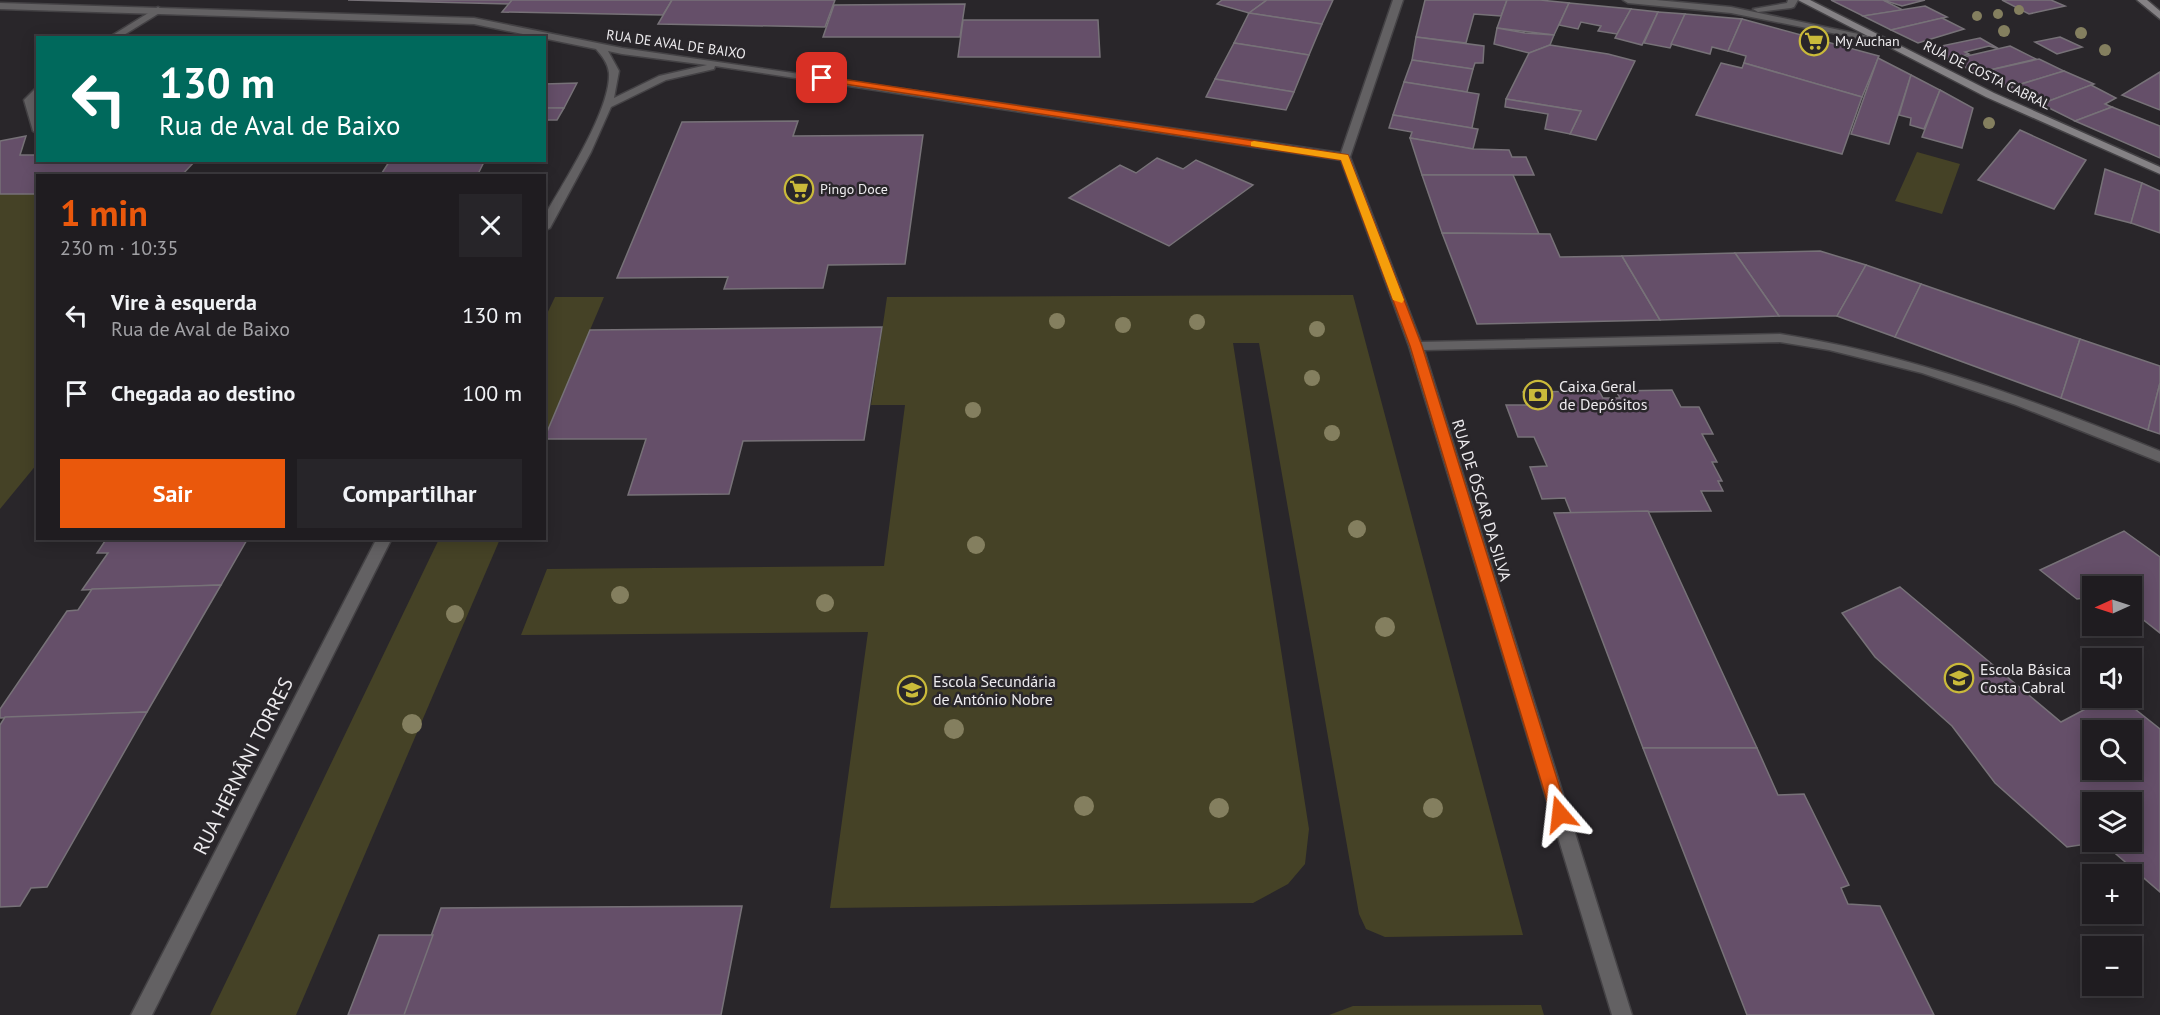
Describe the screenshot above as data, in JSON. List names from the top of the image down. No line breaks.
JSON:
{"streets":{"main road":["RUA DE COSTA CABRAL"],"street":["RUA DE AVAL DE BAIXO","RUA DE ÓSCAR DA SILVA","RUA HERNÂNI TORRES"]},"crossings":[["RUA DE AVAL DE BAIXO","RUA DE ÓSCAR DA SILVA"]],"places":{"supermarket":["My Auchan","Pingo Doce"],"bank":["Caixa Geral de Depósitos"],"school or university":["Escola Básica Costa Cabral","Escola Secundária de António Nobre"]},"north":"left","page":{"turn":["130 m","Rua de Aval de Baixo"],"heading":["1 min","230 m · 10:35"],"list":[{"name":"Vire à esquerda","note":"Rua de Aval de Baixo","value":"130 m"},{"name":"Chegada ao destino","value":"100 m"}],"buttons":["Sair","Compartilhar"],"map_buttons":["+","−"]}}
